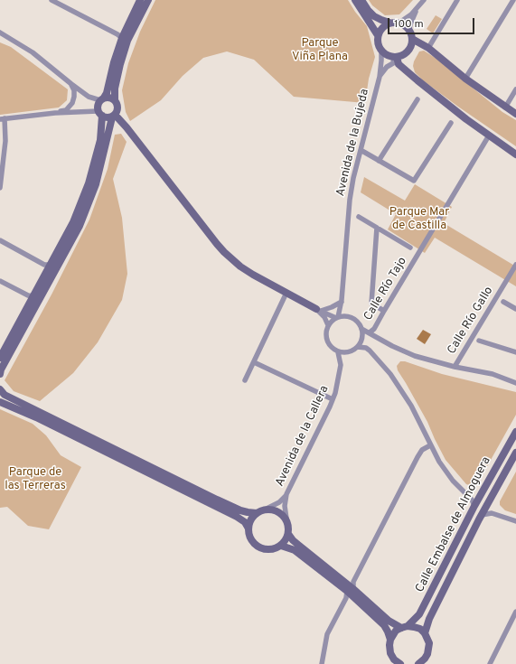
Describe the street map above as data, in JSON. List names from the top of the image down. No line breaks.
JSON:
{"streets":{"street":["Avenida de la Bujeda","Calle Río Tajo","Calle Río Gallo","Avenida de la Callera","Calle Embalse de Almoguera"]},"crossings":[["Avenida de la Bujeda","Avenida de la Callera"]],"parks":["Parque Viña Plana","Parque Mar de Castilla","Parque de las Terreras"],"scale_bar":"100 m"}
